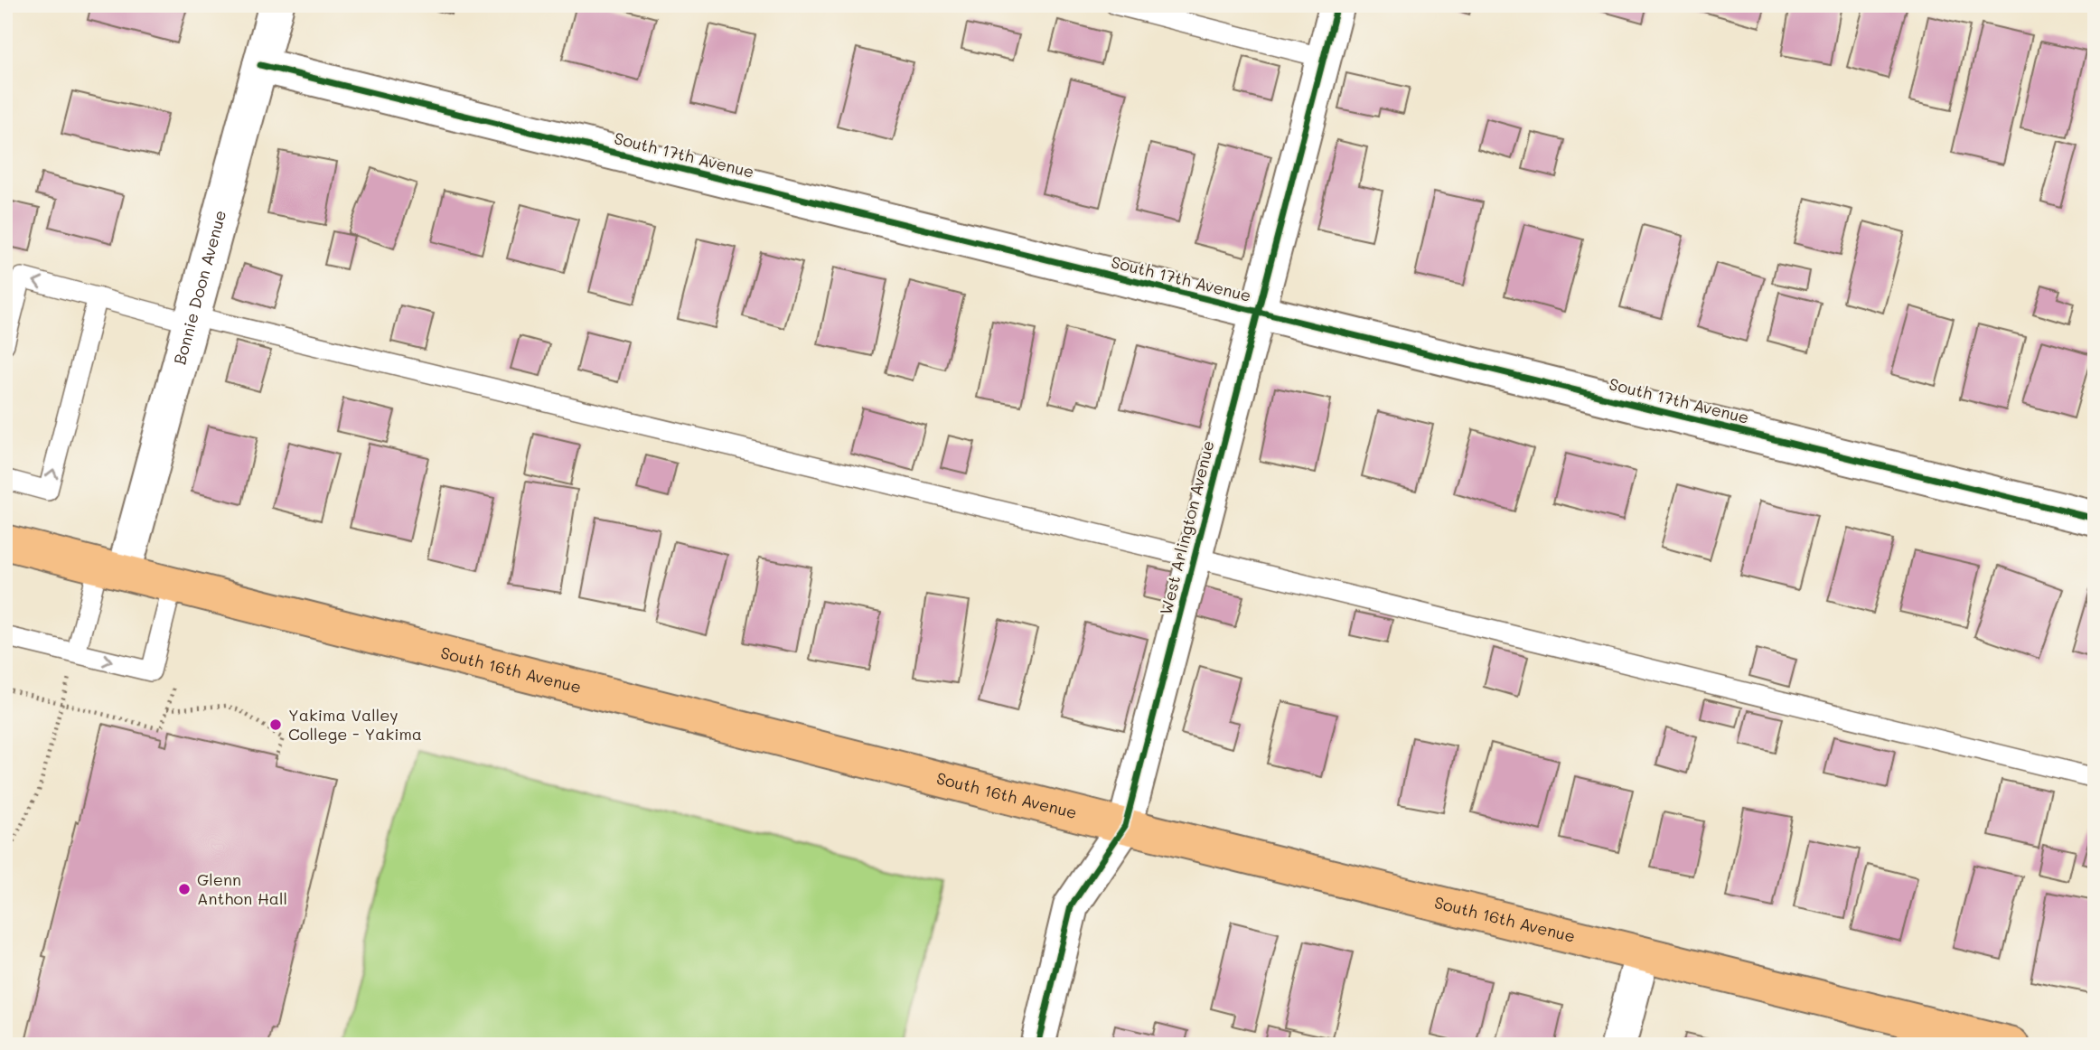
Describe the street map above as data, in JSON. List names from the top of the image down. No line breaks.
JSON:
{"streets":{"main road":["South 16th Avenue"],"street":["South 17th Avenue","Bonnie Doon Avenue","West Arlington Avenue"]},"crossings":[["South 17th Avenue","Bonnie Doon Avenue"],["South 17th Avenue","West Arlington Avenue"],["Bonnie Doon Avenue","South 16th Avenue"],["West Arlington Avenue","South 16th Avenue"]],"places":["Yakima Valley College - Yakima","Glenn Anthon Hall"]}
